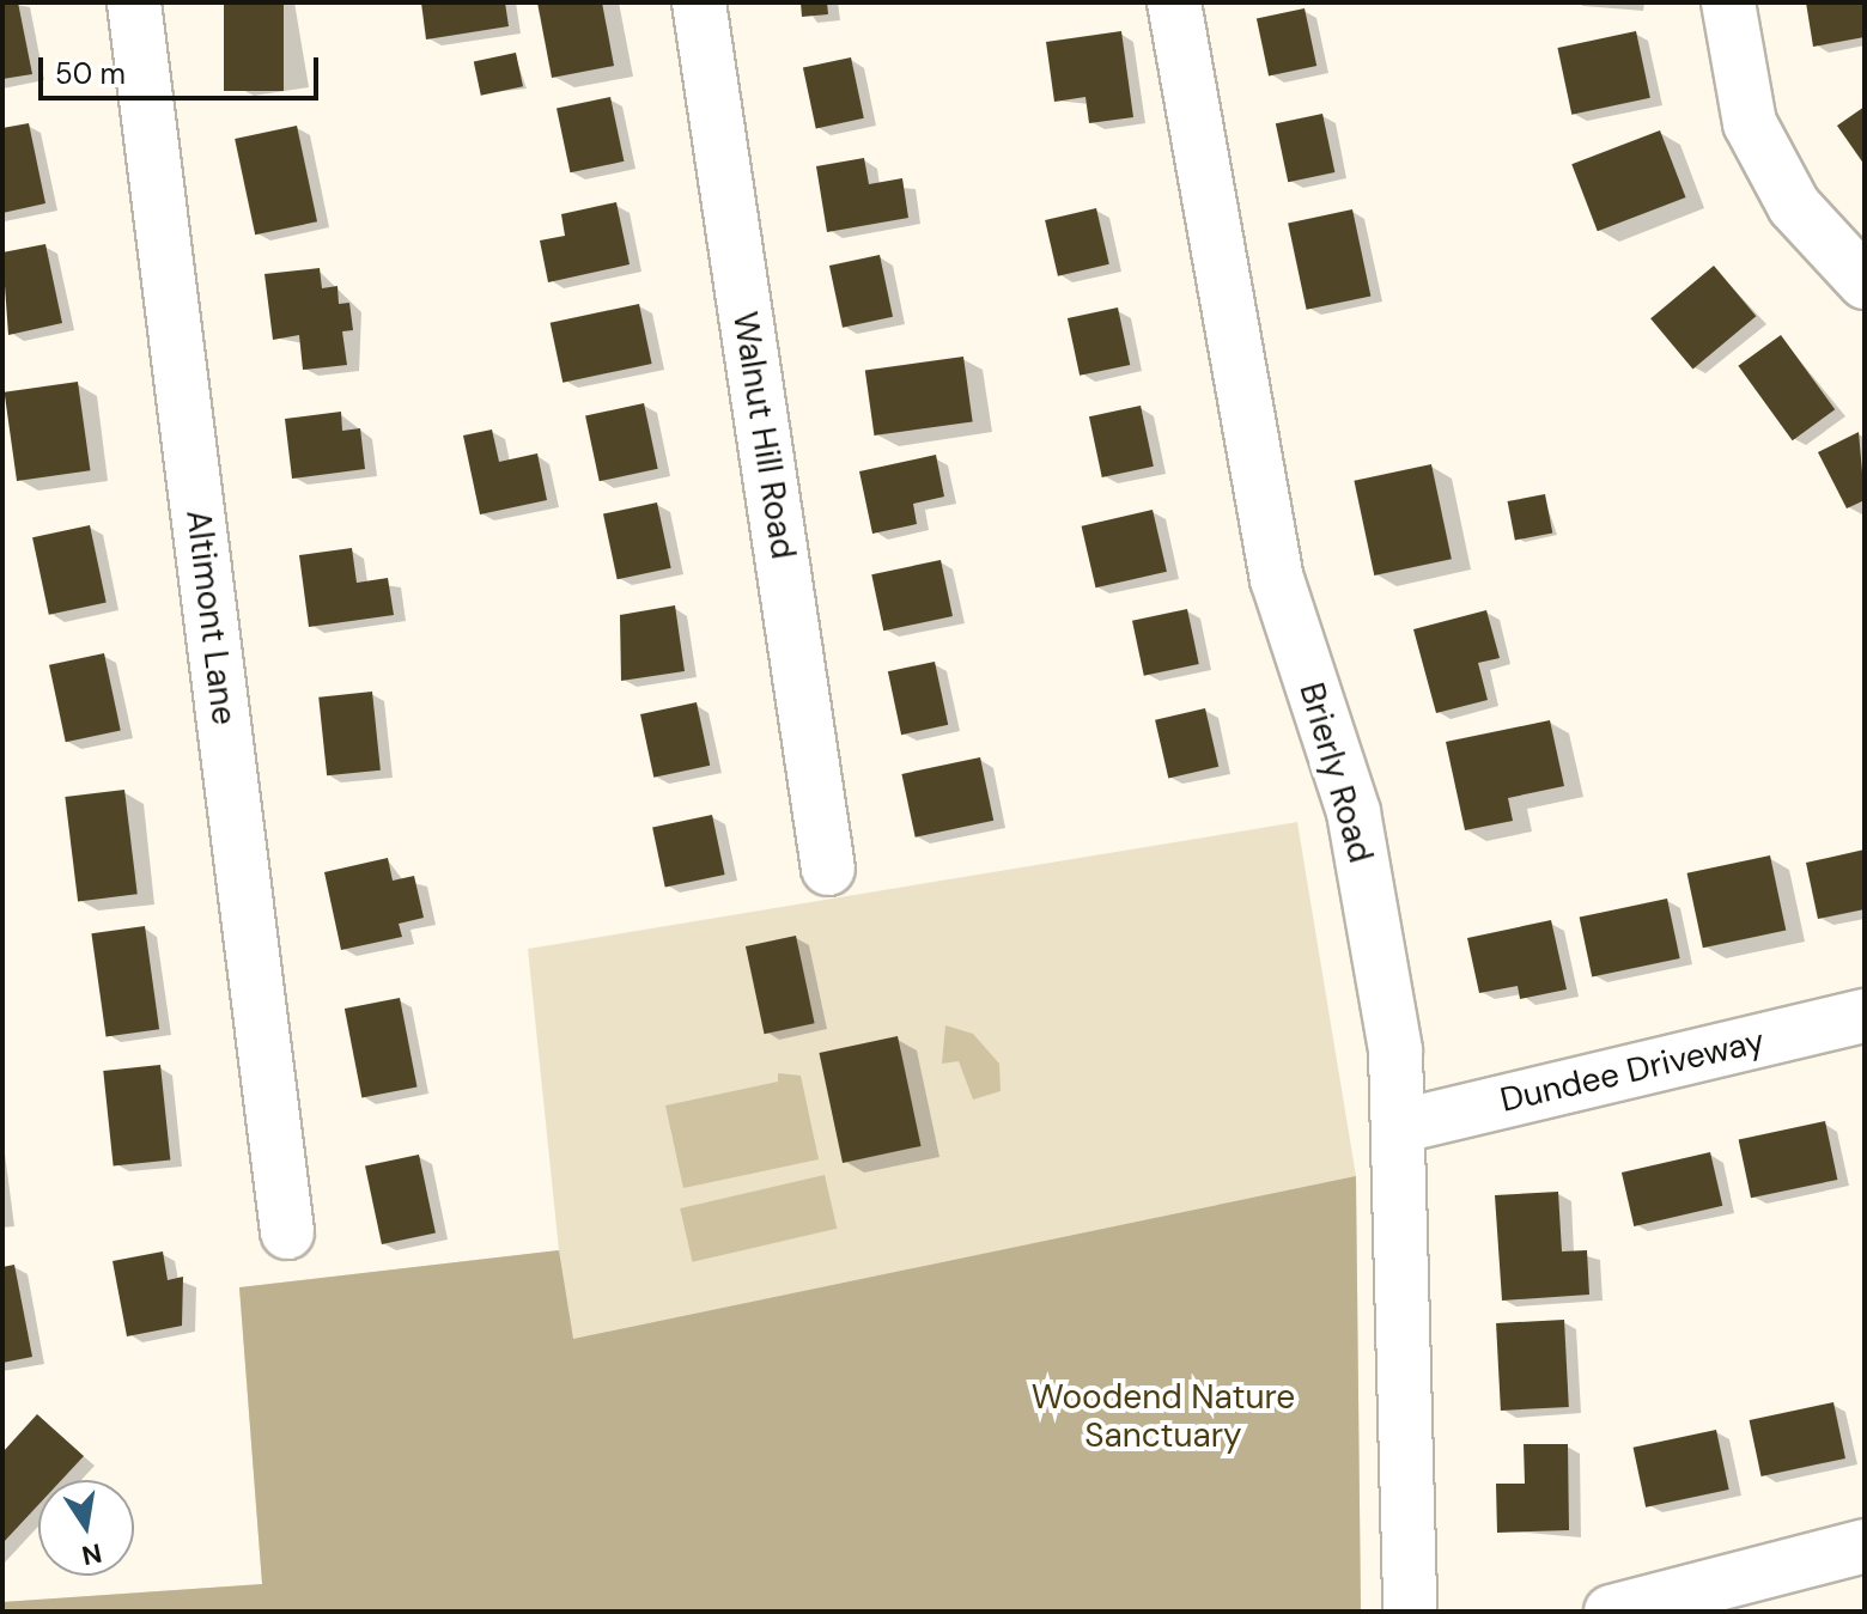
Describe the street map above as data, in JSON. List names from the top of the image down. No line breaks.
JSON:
{"streets":{"street":["Walnut Hill Road","Altimont Lane","Brierly Road","Dundee Driveway"]},"crossings":[["Brierly Road","Dundee Driveway"]],"parks":["Woodend Nature Sanctuary"],"scale_bar":"50 m","north":"bottom"}
